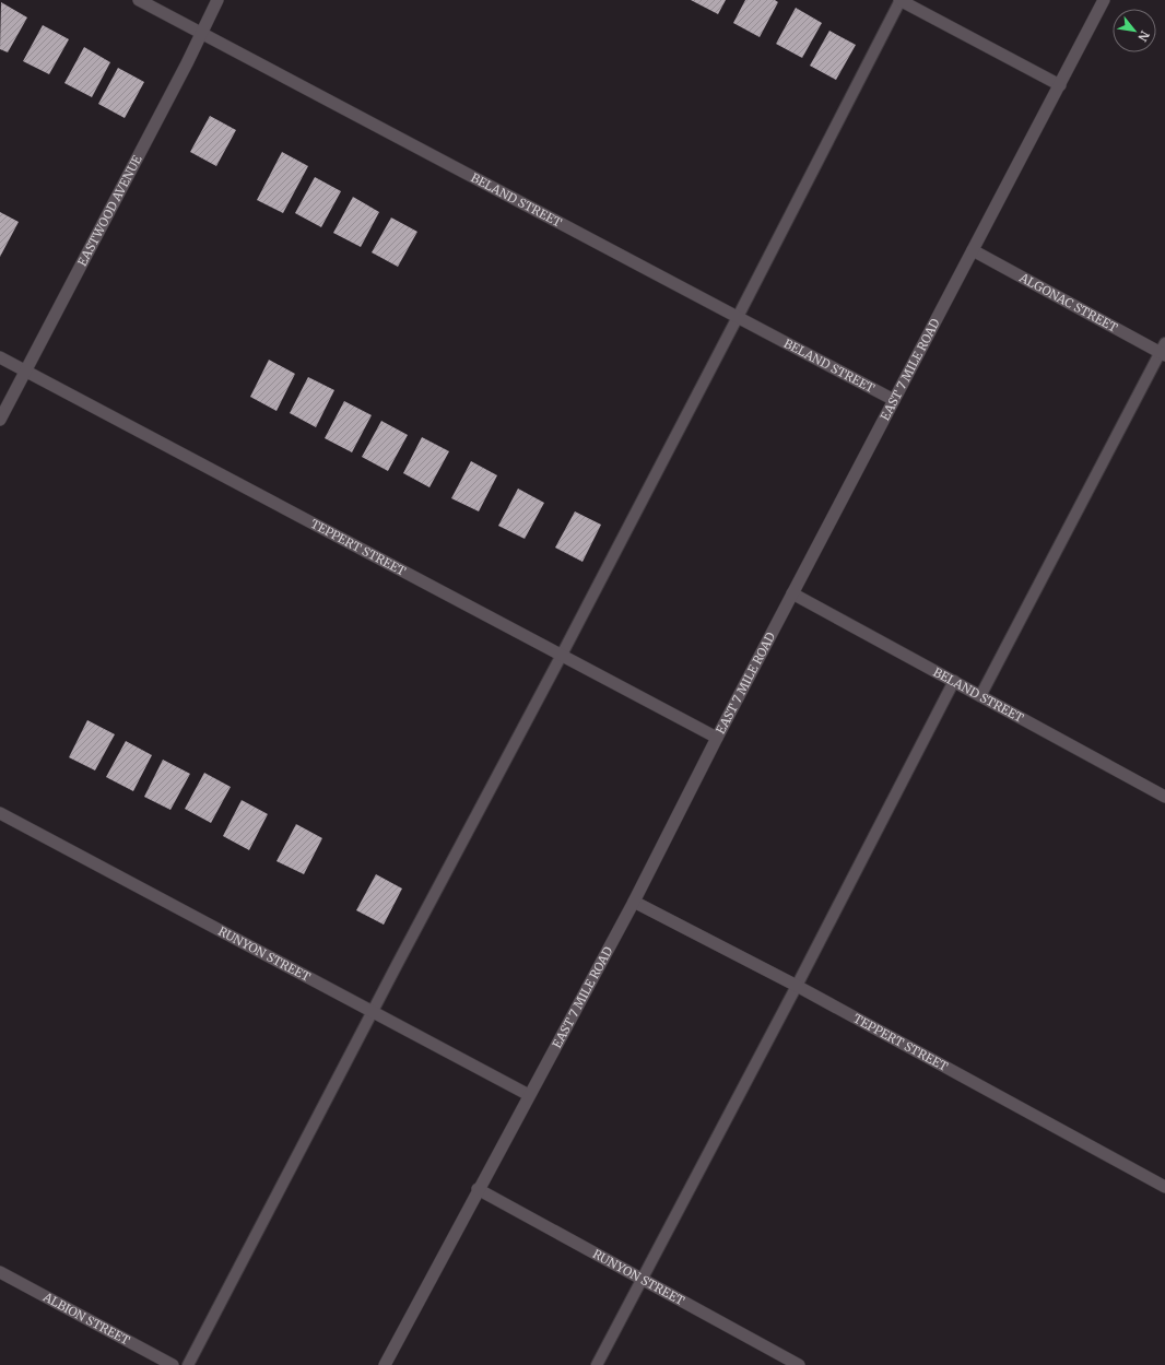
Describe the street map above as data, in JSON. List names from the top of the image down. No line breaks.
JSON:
{"streets":{"street":["BELAND STREET","EASTWOOD AVENUE","ALGONAC STREET","EAST 7 MILE ROAD","TEPPERT STREET","RUNYON STREET","ALBION STREET"]},"crossings":[["BELAND STREET","EASTWOOD AVENUE"],["BELAND STREET","EAST 7 MILE ROAD"],["EASTWOOD AVENUE","TEPPERT STREET"],["ALGONAC STREET","EAST 7 MILE ROAD"],["EAST 7 MILE ROAD","TEPPERT STREET"],["EAST 7 MILE ROAD","RUNYON STREET"]],"north":"bottom right"}
